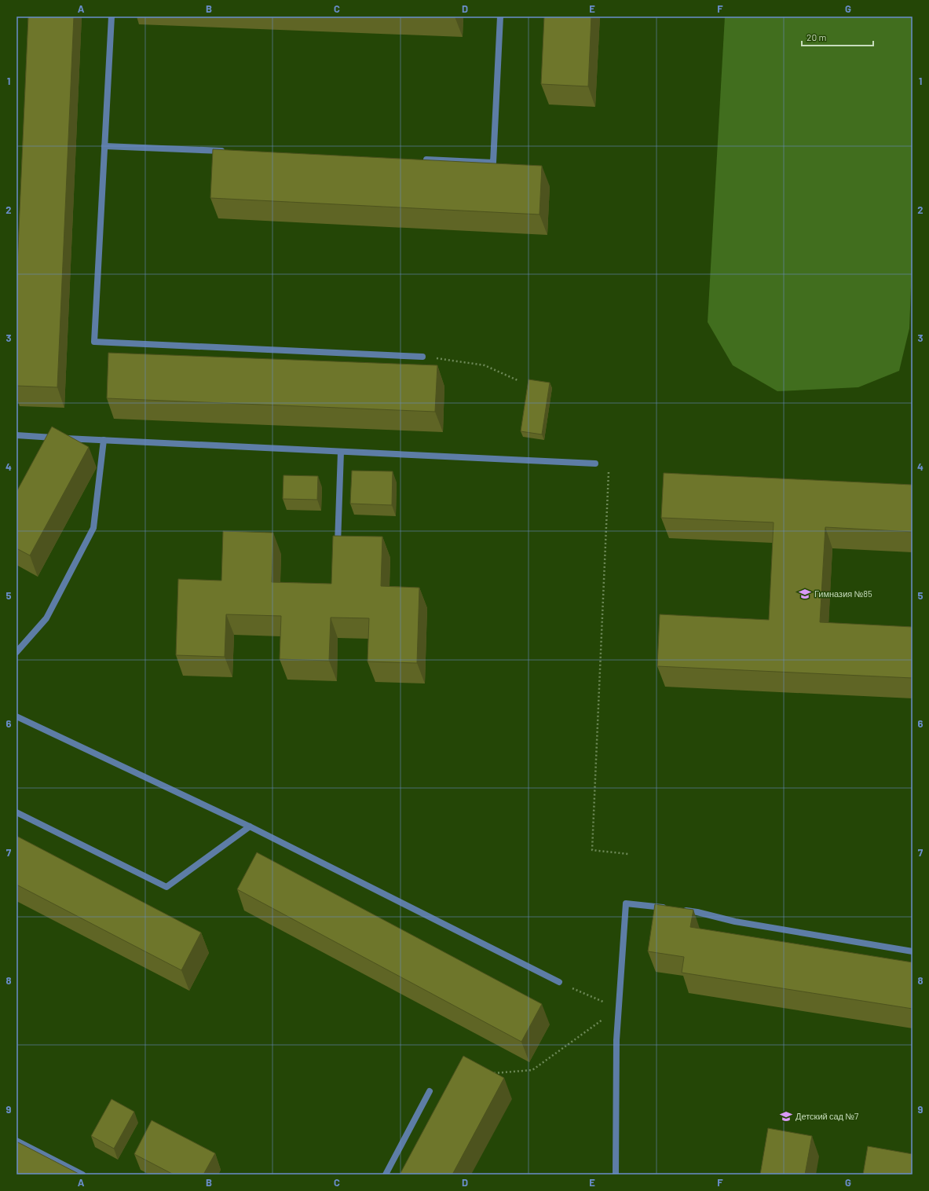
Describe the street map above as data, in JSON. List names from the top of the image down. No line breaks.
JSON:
{"places":{"school or university":["Гимназия №85","Детский сад №7"]},"scale_bar":"20 m","grid":{"columns":["A","B","C","D","E","F","G"],"rows":["1","2","3","4","5","6","7","8","9"]}}
